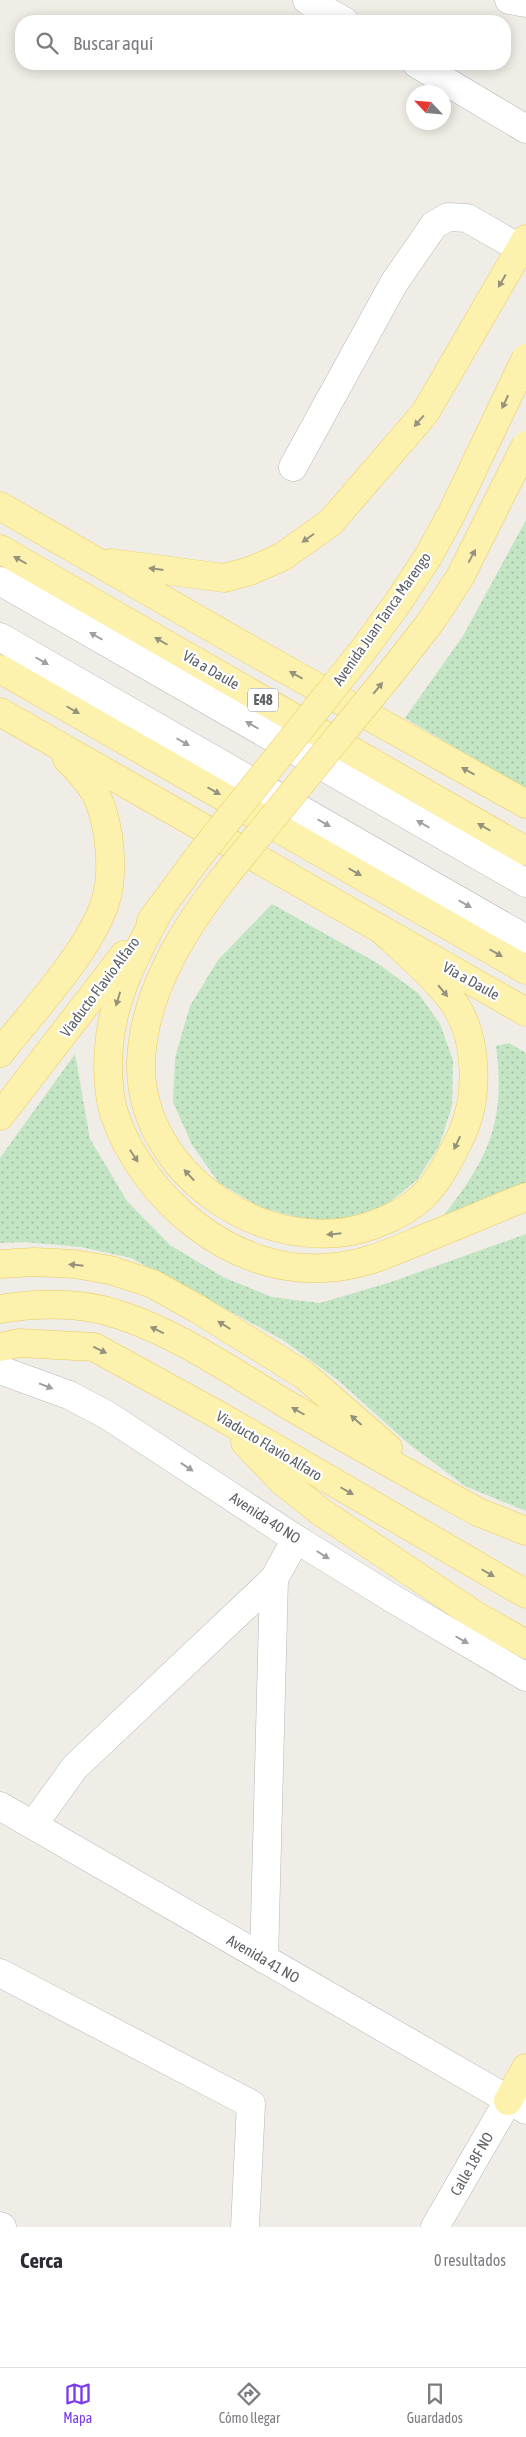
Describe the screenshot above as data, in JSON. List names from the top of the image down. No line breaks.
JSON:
{"streets":{"main road":["Avenida Juan Tanca Marengo","Vía a Daule","E48","Viaducto Flavio Alfaro"],"street":["Avenida 40 NO","Avenida 41 NO","Calle 18F NO"]},"crossings":[["Avenida Juan Tanca Marengo","Viaducto Flavio Alfaro"],["Avenida 41 NO","Calle 18F NO"]],"one_way":["Avenida Juan Tanca Marengo","Avenida 40 NO"],"north":"top left","page":{"search":"Buscar aquí","heading":["Cerca","0 resultados"],"nav":["Mapa","Cómo llegar","Guardados"]}}
